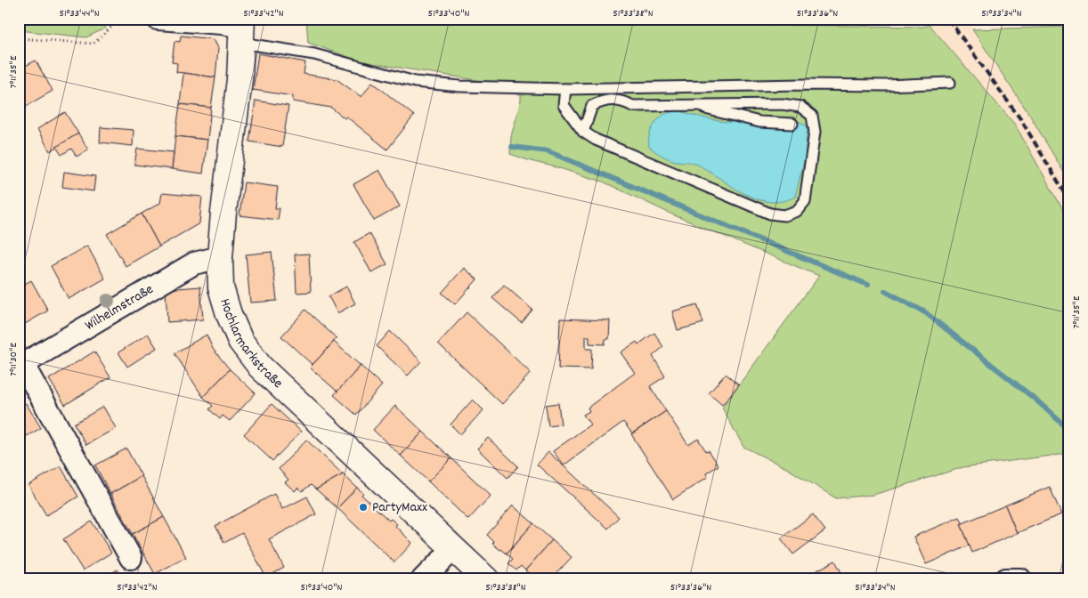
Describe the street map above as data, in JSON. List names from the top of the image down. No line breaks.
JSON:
{"streets":{"street":["Wilhelmstraße","Hochlarmarkstraße"]},"crossings":[["Wilhelmstraße","Hochlarmarkstraße"]],"places":["PartyMaxx"],"coordinates":["51°33'44\"N","51°33'42\"N","51°33'40\"N","51°33'38\"N","51°33'36\"N","51°33'34\"N","7°11'35\"E","7°11'30\"E"]}
